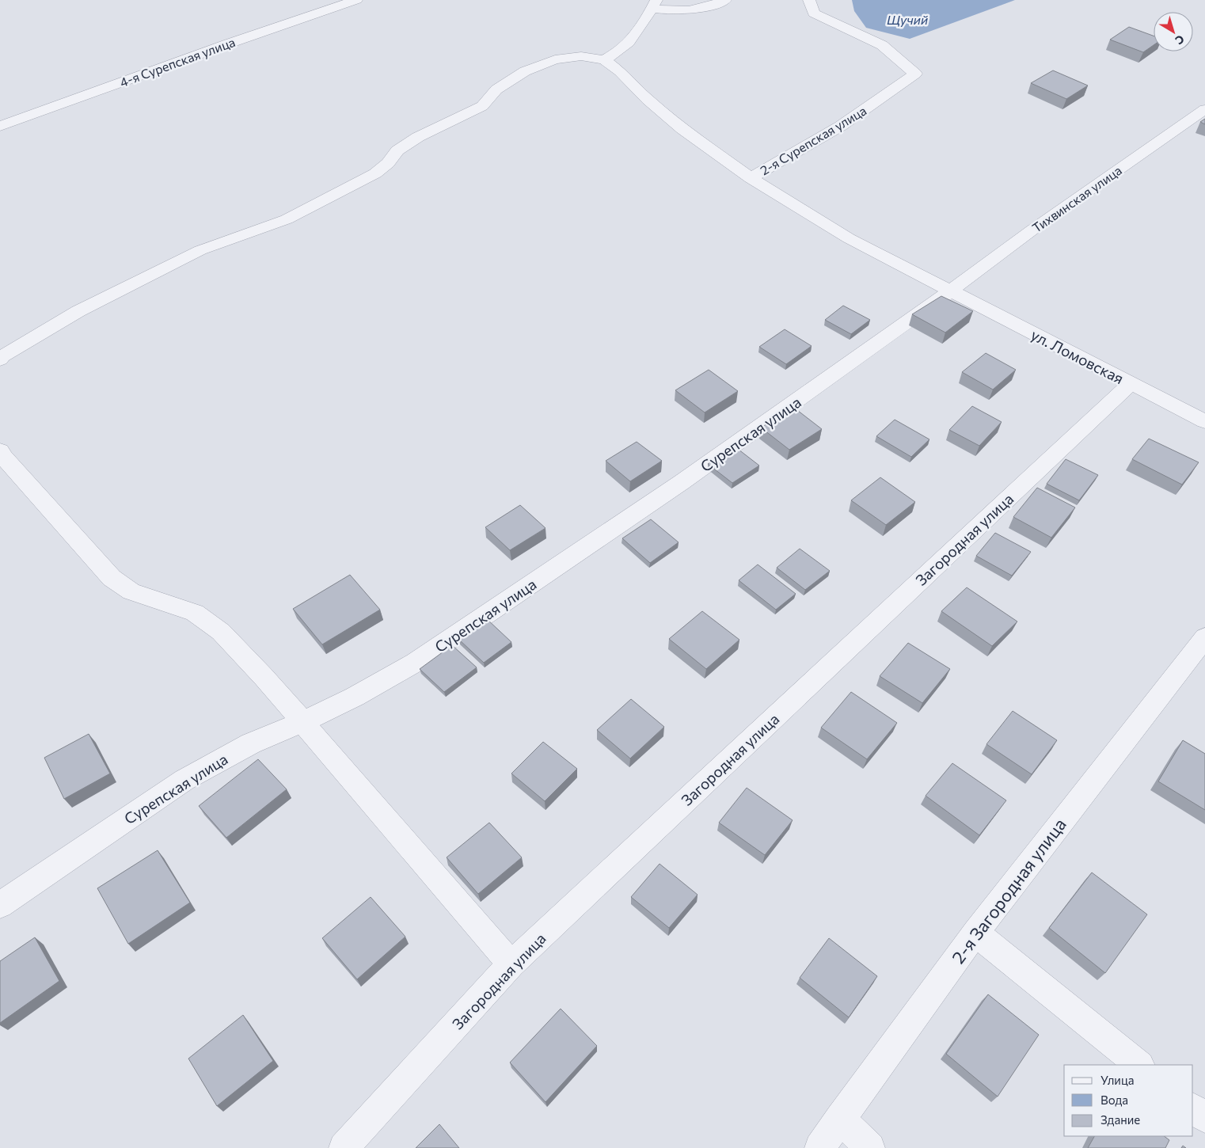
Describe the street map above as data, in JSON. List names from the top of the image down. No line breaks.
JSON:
{"streets":{"street":["4-я Сурепская улица","2-я Сурепская улица","Тихвинская улица","ул. Ломовская","Сурепская улица","Загородная улица","2-я Загородная улица"]},"crossings":[["2-я Сурепская улица","Тихвинская улица"],["2-я Сурепская улица","ул. Ломовская"],["2-я Сурепская улица","Сурепская улица"],["Тихвинская улица","ул. Ломовская"],["Тихвинская улица","Сурепская улица"],["ул. Ломовская","Сурепская улица"],["ул. Ломовская","Загородная улица"]],"water":["Щучий"],"legend":["Улица","Вода","Здание"],"north":"bottom right"}
